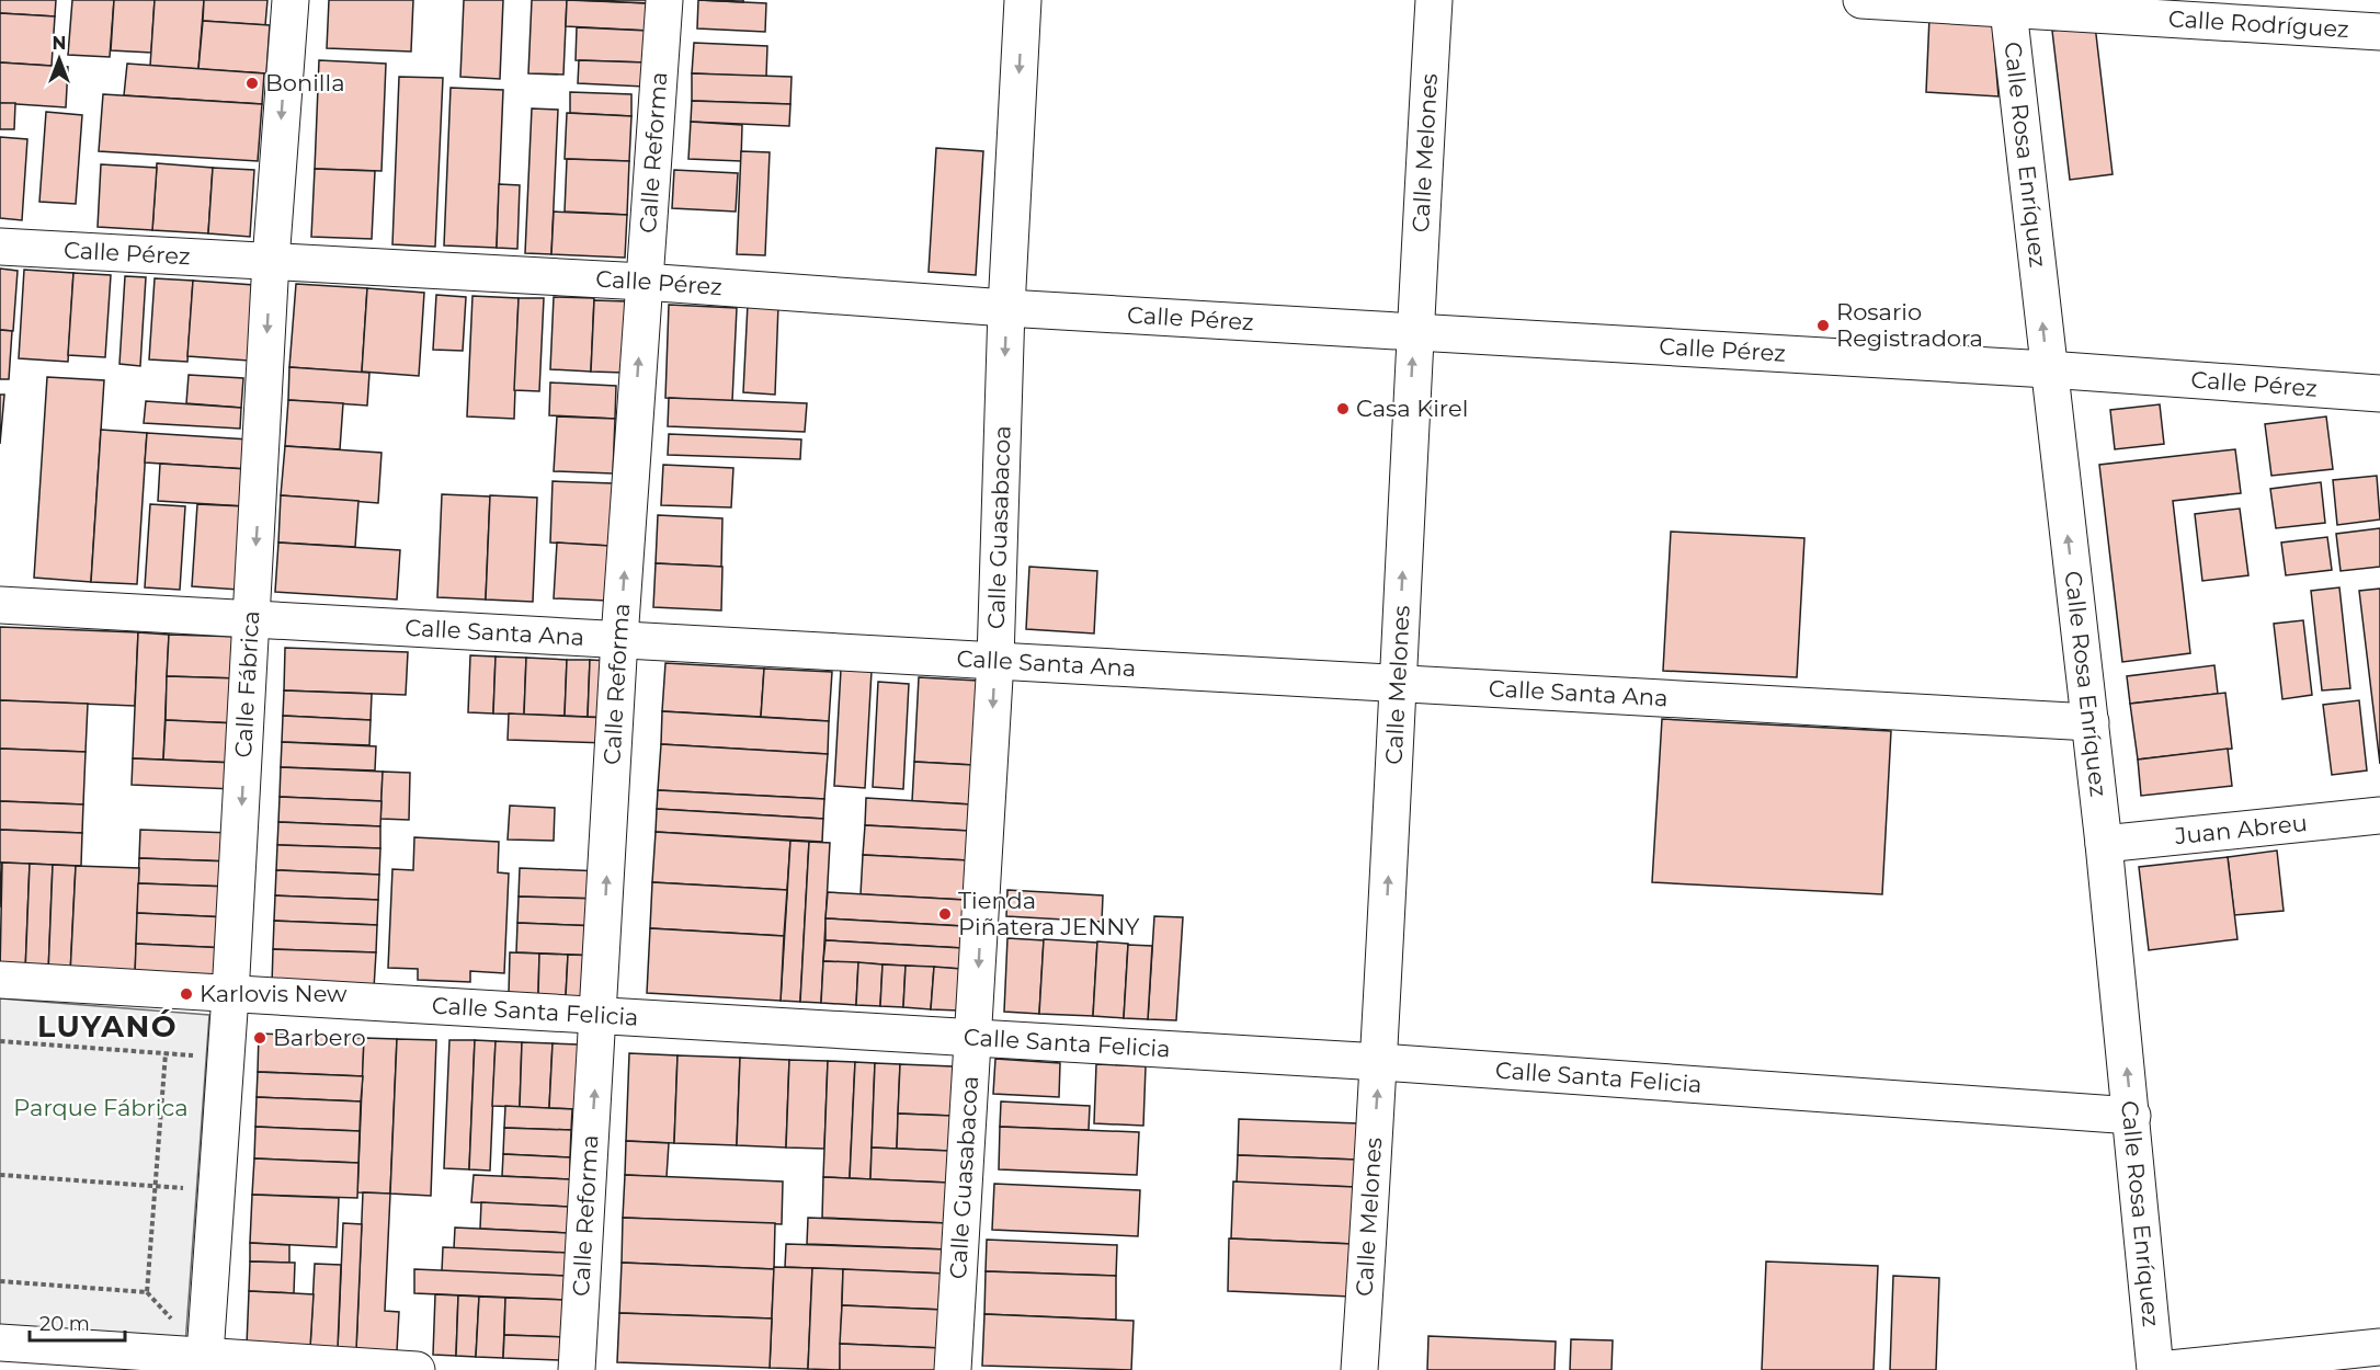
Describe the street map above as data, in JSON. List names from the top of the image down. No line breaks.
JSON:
{"streets":{"street":["Calle Rodríguez","Calle Reforma","Calle Melones","Calle Rosa Enríquez","Calle Pérez","Calle Guasabacoa","Calle Santa Ana","Calle Fábrica","Juan Abreu","Calle Santa Felicia"]},"crossings":[["Calle Rodríguez","Calle Rosa Enríquez"],["Calle Reforma","Calle Pérez"],["Calle Reforma","Calle Santa Ana"],["Calle Reforma","Calle Santa Felicia"],["Calle Melones","Calle Pérez"],["Calle Melones","Calle Santa Ana"],["Calle Melones","Calle Santa Felicia"],["Calle Rosa Enríquez","Calle Pérez"],["Calle Rosa Enríquez","Calle Santa Ana"],["Calle Rosa Enríquez","Juan Abreu"],["Calle Rosa Enríquez","Calle Santa Felicia"],["Calle Pérez","Calle Guasabacoa"],["Calle Pérez","Calle Fábrica"],["Calle Guasabacoa","Calle Santa Ana"],["Calle Guasabacoa","Calle Santa Felicia"],["Calle Santa Ana","Calle Fábrica"],["Calle Fábrica","Calle Santa Felicia"]],"one_way":["Calle Reforma","Calle Melones","Calle Rosa Enríquez","Calle Guasabacoa","Calle Fábrica"],"districts":["LUYANÓ"],"parks":["Parque Fábrica"],"places":["Bonilla","Rosario Registradora","Casa Kirel","Tienda Piñatera JENNY","Karlovis New","Barbero"],"scale_bar":"20 m","north":"top"}
